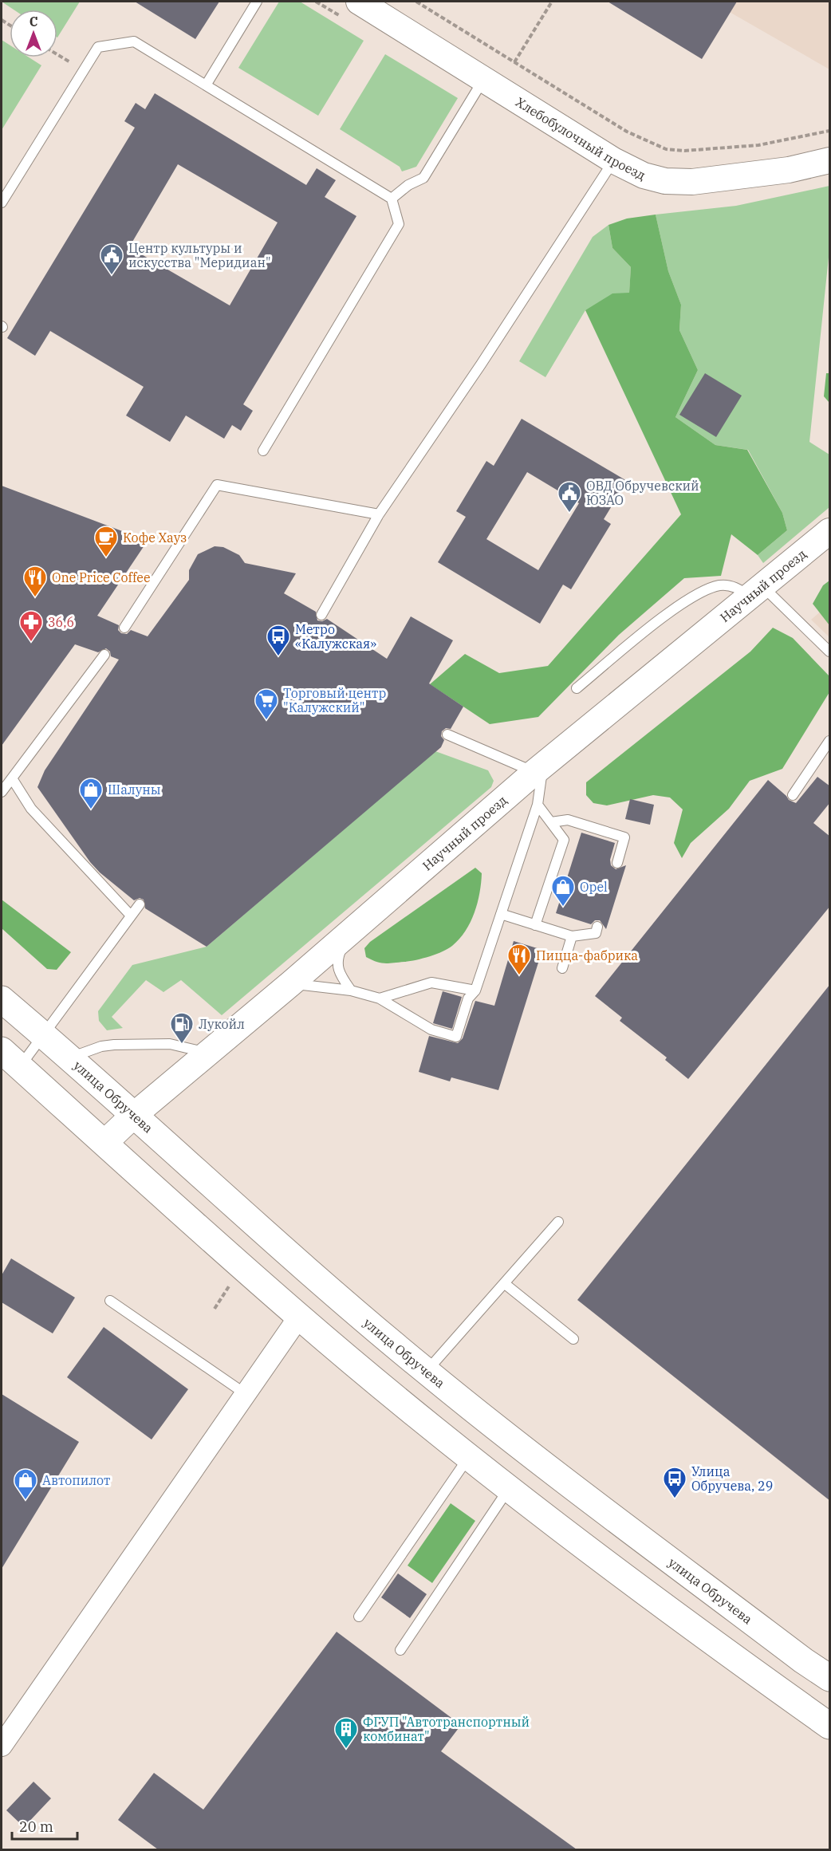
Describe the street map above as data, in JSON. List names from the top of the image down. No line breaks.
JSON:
{"streets":{"main road":["улица Обручева"],"street":["Хлебобулочный проезд","Научный проезд"]},"crossings":[["Научный проезд","улица Обручева"]],"places":{"public building":["Центр культуры и искусства \"Меридиан\"","ОВД Обручевский ЮЗАО"],"cafe":["Кофе Хауз"],"restaurant":["One Price Coffee","Пицца-фабрика"],"pharmacy":["36,6"],"bus stop":["Метро «Калужская»","Улица Обручева, 29"],"supermarket":["Торговый центр \"Калужский\""],"shop":["Шалуны","Opel","Автопилот"],"fuel station":["Лукойл"],"building":["ФГУП \"Автотранспортный комбинат\""]},"scale_bar":"20 m","north":"top"}
